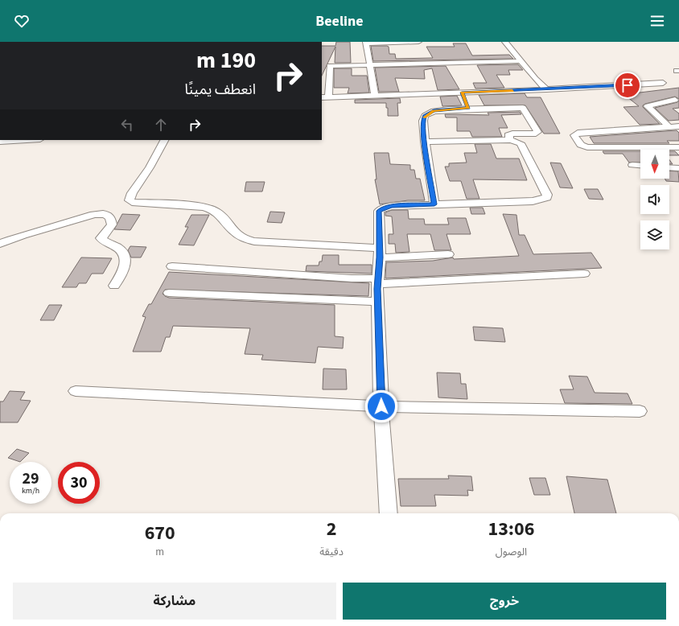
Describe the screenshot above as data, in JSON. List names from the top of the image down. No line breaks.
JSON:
{"north":"bottom","page":{"header":"Beeline","turn":["190 m","انعطف يمينًا"],"speed":"29 km/h","limit":"30","eta":["13:06","الوصول","2","دقيقة","670","m"],"buttons":["خروج","مشاركة"]}}
